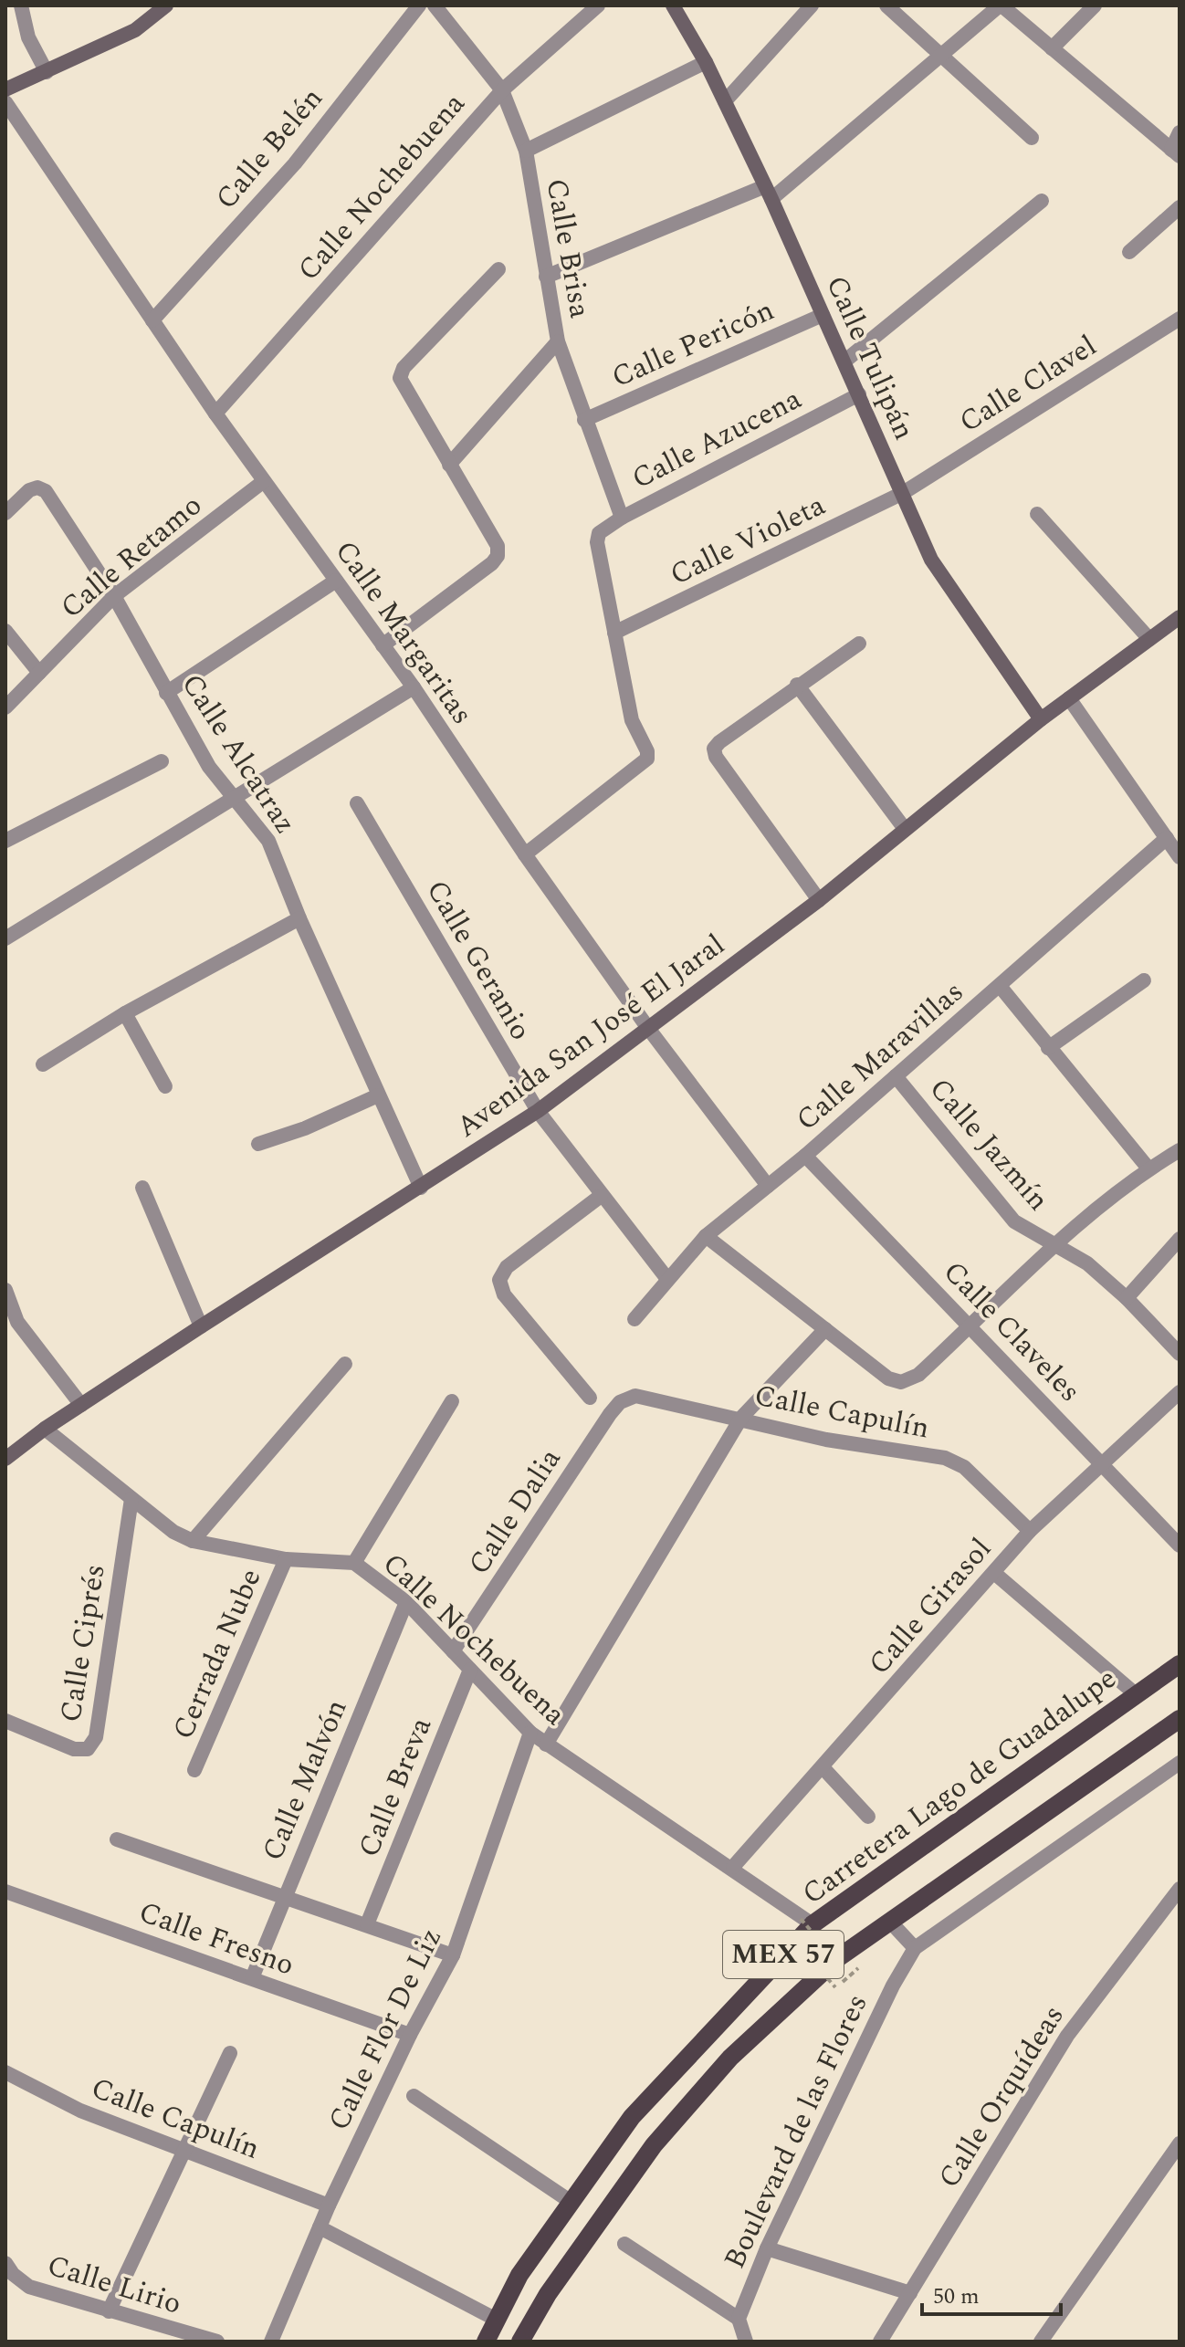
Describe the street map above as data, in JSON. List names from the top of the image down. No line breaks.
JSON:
{"streets":{"main road":["Carretera Lago de Guadalupe","MEX 57"],"street":["Calle Belén","Calle Nochebuena","Calle Brisa","Calle Pericón","Calle Tulipán","Calle Clavel","Calle Azucena","Calle Violeta","Calle Retamo","Calle Margaritas","Calle Alcatraz","Calle Geranio","Avenida San José El Jaral","Calle Maravillas","Calle Jazmín","Calle Claveles","Calle Capulín","Calle Dalia","Calle Girasol","Calle Ciprés","Cerrada Nube","Calle Malvón","Calle Breva","Calle Fresno","Calle Flor De Liz","Calle Orquídeas","Boulevard de las Flores","Calle Lirio"]},"crossings":[["Calle Belén","Calle Margaritas"],["Calle Nochebuena","Calle Brisa"],["Calle Nochebuena","Calle Margaritas"],["Calle Nochebuena","Avenida San José El Jaral"],["Calle Nochebuena","Calle Dalia"],["Calle Nochebuena","Calle Girasol"],["Calle Nochebuena","Calle Ciprés"],["Calle Nochebuena","Cerrada Nube"],["Calle Nochebuena","Calle Malvón"],["Calle Nochebuena","Carretera Lago de Guadalupe"],["Calle Nochebuena","Calle Breva"],["Calle Nochebuena","Calle Flor De Liz"],["Calle Brisa","Calle Pericón"],["Calle Brisa","Calle Azucena"],["Calle Pericón","Calle Tulipán"],["Calle Tulipán","Calle Clavel"],["Calle Tulipán","Calle Azucena"],["Calle Tulipán","Calle Violeta"],["Calle Tulipán","Avenida San José El Jaral"],["Calle Clavel","Calle Violeta"],["Calle Azucena","Calle Violeta"],["Calle Retamo","Calle Margaritas"],["Calle Retamo","Calle Alcatraz"],["Calle Margaritas","Avenida San José El Jaral"],["Calle Margaritas","Calle Maravillas"],["Calle Alcatraz","Avenida San José El Jaral"],["Calle Geranio","Avenida San José El Jaral"],["Calle Geranio","Calle Maravillas"],["Calle Maravillas","Calle Jazmín"],["Calle Maravillas","Calle Claveles"],["Calle Claveles","Calle Girasol"],["Calle Capulín","Calle Dalia"],["Calle Capulín","Calle Girasol"],["Calle Capulín","Calle Flor De Liz"],["Calle Malvón","Calle Fresno"],["Calle Fresno","Calle Flor De Liz"]],"scale_bar":"50 m"}
